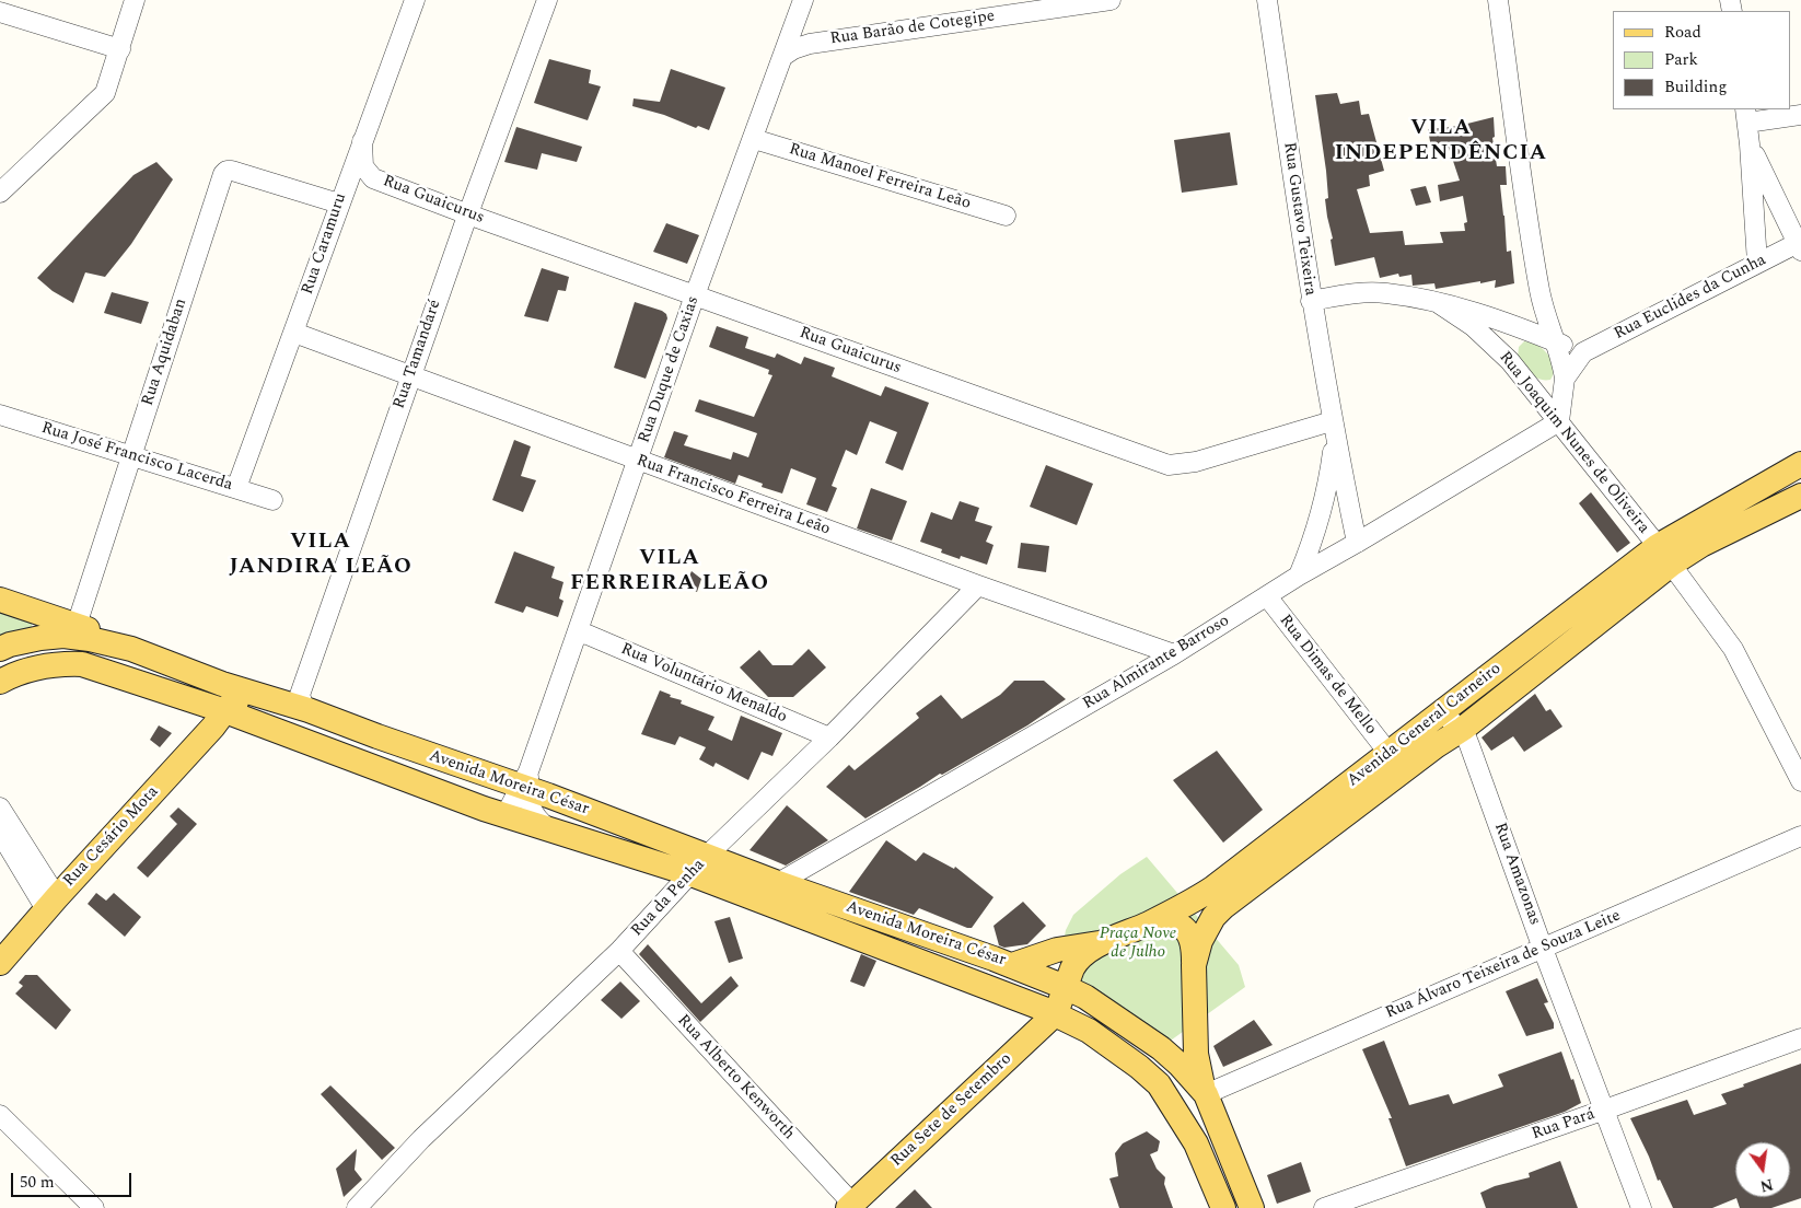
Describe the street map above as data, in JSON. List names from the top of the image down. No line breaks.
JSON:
{"streets":{"main road":["Avenida General Carneiro","Avenida Moreira César","Rua Cesário Mota","Rua Sete de Setembro"],"street":["Rua Barão de Cotegipe","Rua Manoel Ferreira Leão","Rua Guaicurus","Rua Gustavo Teixeira","Rua Caramuru","Rua Euclides da Cunha","Rua Aquidaban","Rua Tamandaré","Rua Duque de Caxias","Rua Joaquim Nunes de Oliveira","Rua José Francisco Lacerda","Rua Francisco Ferreira Leão","Rua Almirante Barroso","Rua Dimas de Mello","Rua Voluntário Menaldo","Rua Amazonas","Rua da Penha","Rua Álvaro Teixeira de Souza Leite","Rua Alberto Kenworth","Rua Pará"]},"crossings":[["Rua Barão de Cotegipe","Rua Duque de Caxias"],["Rua Manoel Ferreira Leão","Rua Duque de Caxias"],["Rua Guaicurus","Rua Gustavo Teixeira"],["Rua Guaicurus","Rua Caramuru"],["Rua Guaicurus","Rua Aquidaban"],["Rua Guaicurus","Rua Tamandaré"],["Rua Guaicurus","Rua Duque de Caxias"],["Rua Gustavo Teixeira","Rua Almirante Barroso"],["Rua Caramuru","Rua Aquidaban"],["Rua Caramuru","Rua José Francisco Lacerda"],["Rua Caramuru","Rua Francisco Ferreira Leão"],["Rua Euclides da Cunha","Rua Joaquim Nunes de Oliveira"],["Rua Euclides da Cunha","Rua Almirante Barroso"],["Rua Aquidaban","Rua José Francisco Lacerda"],["Rua Aquidaban","Avenida Moreira César"],["Rua Tamandaré","Rua Francisco Ferreira Leão"],["Rua Tamandaré","Avenida Moreira César"],["Rua Duque de Caxias","Rua Francisco Ferreira Leão"],["Rua Duque de Caxias","Rua Voluntário Menaldo"],["Rua Duque de Caxias","Avenida Moreira César"],["Rua Joaquim Nunes de Oliveira","Rua Almirante Barroso"],["Rua Joaquim Nunes de Oliveira","Avenida General Carneiro"],["Rua Francisco Ferreira Leão","Rua Almirante Barroso"],["Rua Francisco Ferreira Leão","Rua da Penha"],["Rua Almirante Barroso","Rua Dimas de Mello"],["Rua Almirante Barroso","Avenida Moreira César"],["Rua Dimas de Mello","Avenida General Carneiro"],["Rua Voluntário Menaldo","Rua da Penha"],["Avenida General Carneiro","Rua Amazonas"],["Avenida Moreira César","Rua Cesário Mota"],["Avenida Moreira César","Rua da Penha"],["Avenida Moreira César","Rua Sete de Setembro"],["Rua Amazonas","Rua Álvaro Teixeira de Souza Leite"],["Rua Amazonas","Rua Pará"],["Rua da Penha","Rua Alberto Kenworth"],["Rua Alberto Kenworth","Rua Sete de Setembro"]],"districts":["VILA INDEPENDÊNCIA","VILA JANDIRA LEÃO","VILA FERREIRA LEÃO"],"parks":["Praça Nove de Julho"],"legend":["Road","Park","Building"],"scale_bar":"50 m","north":"bottom"}
